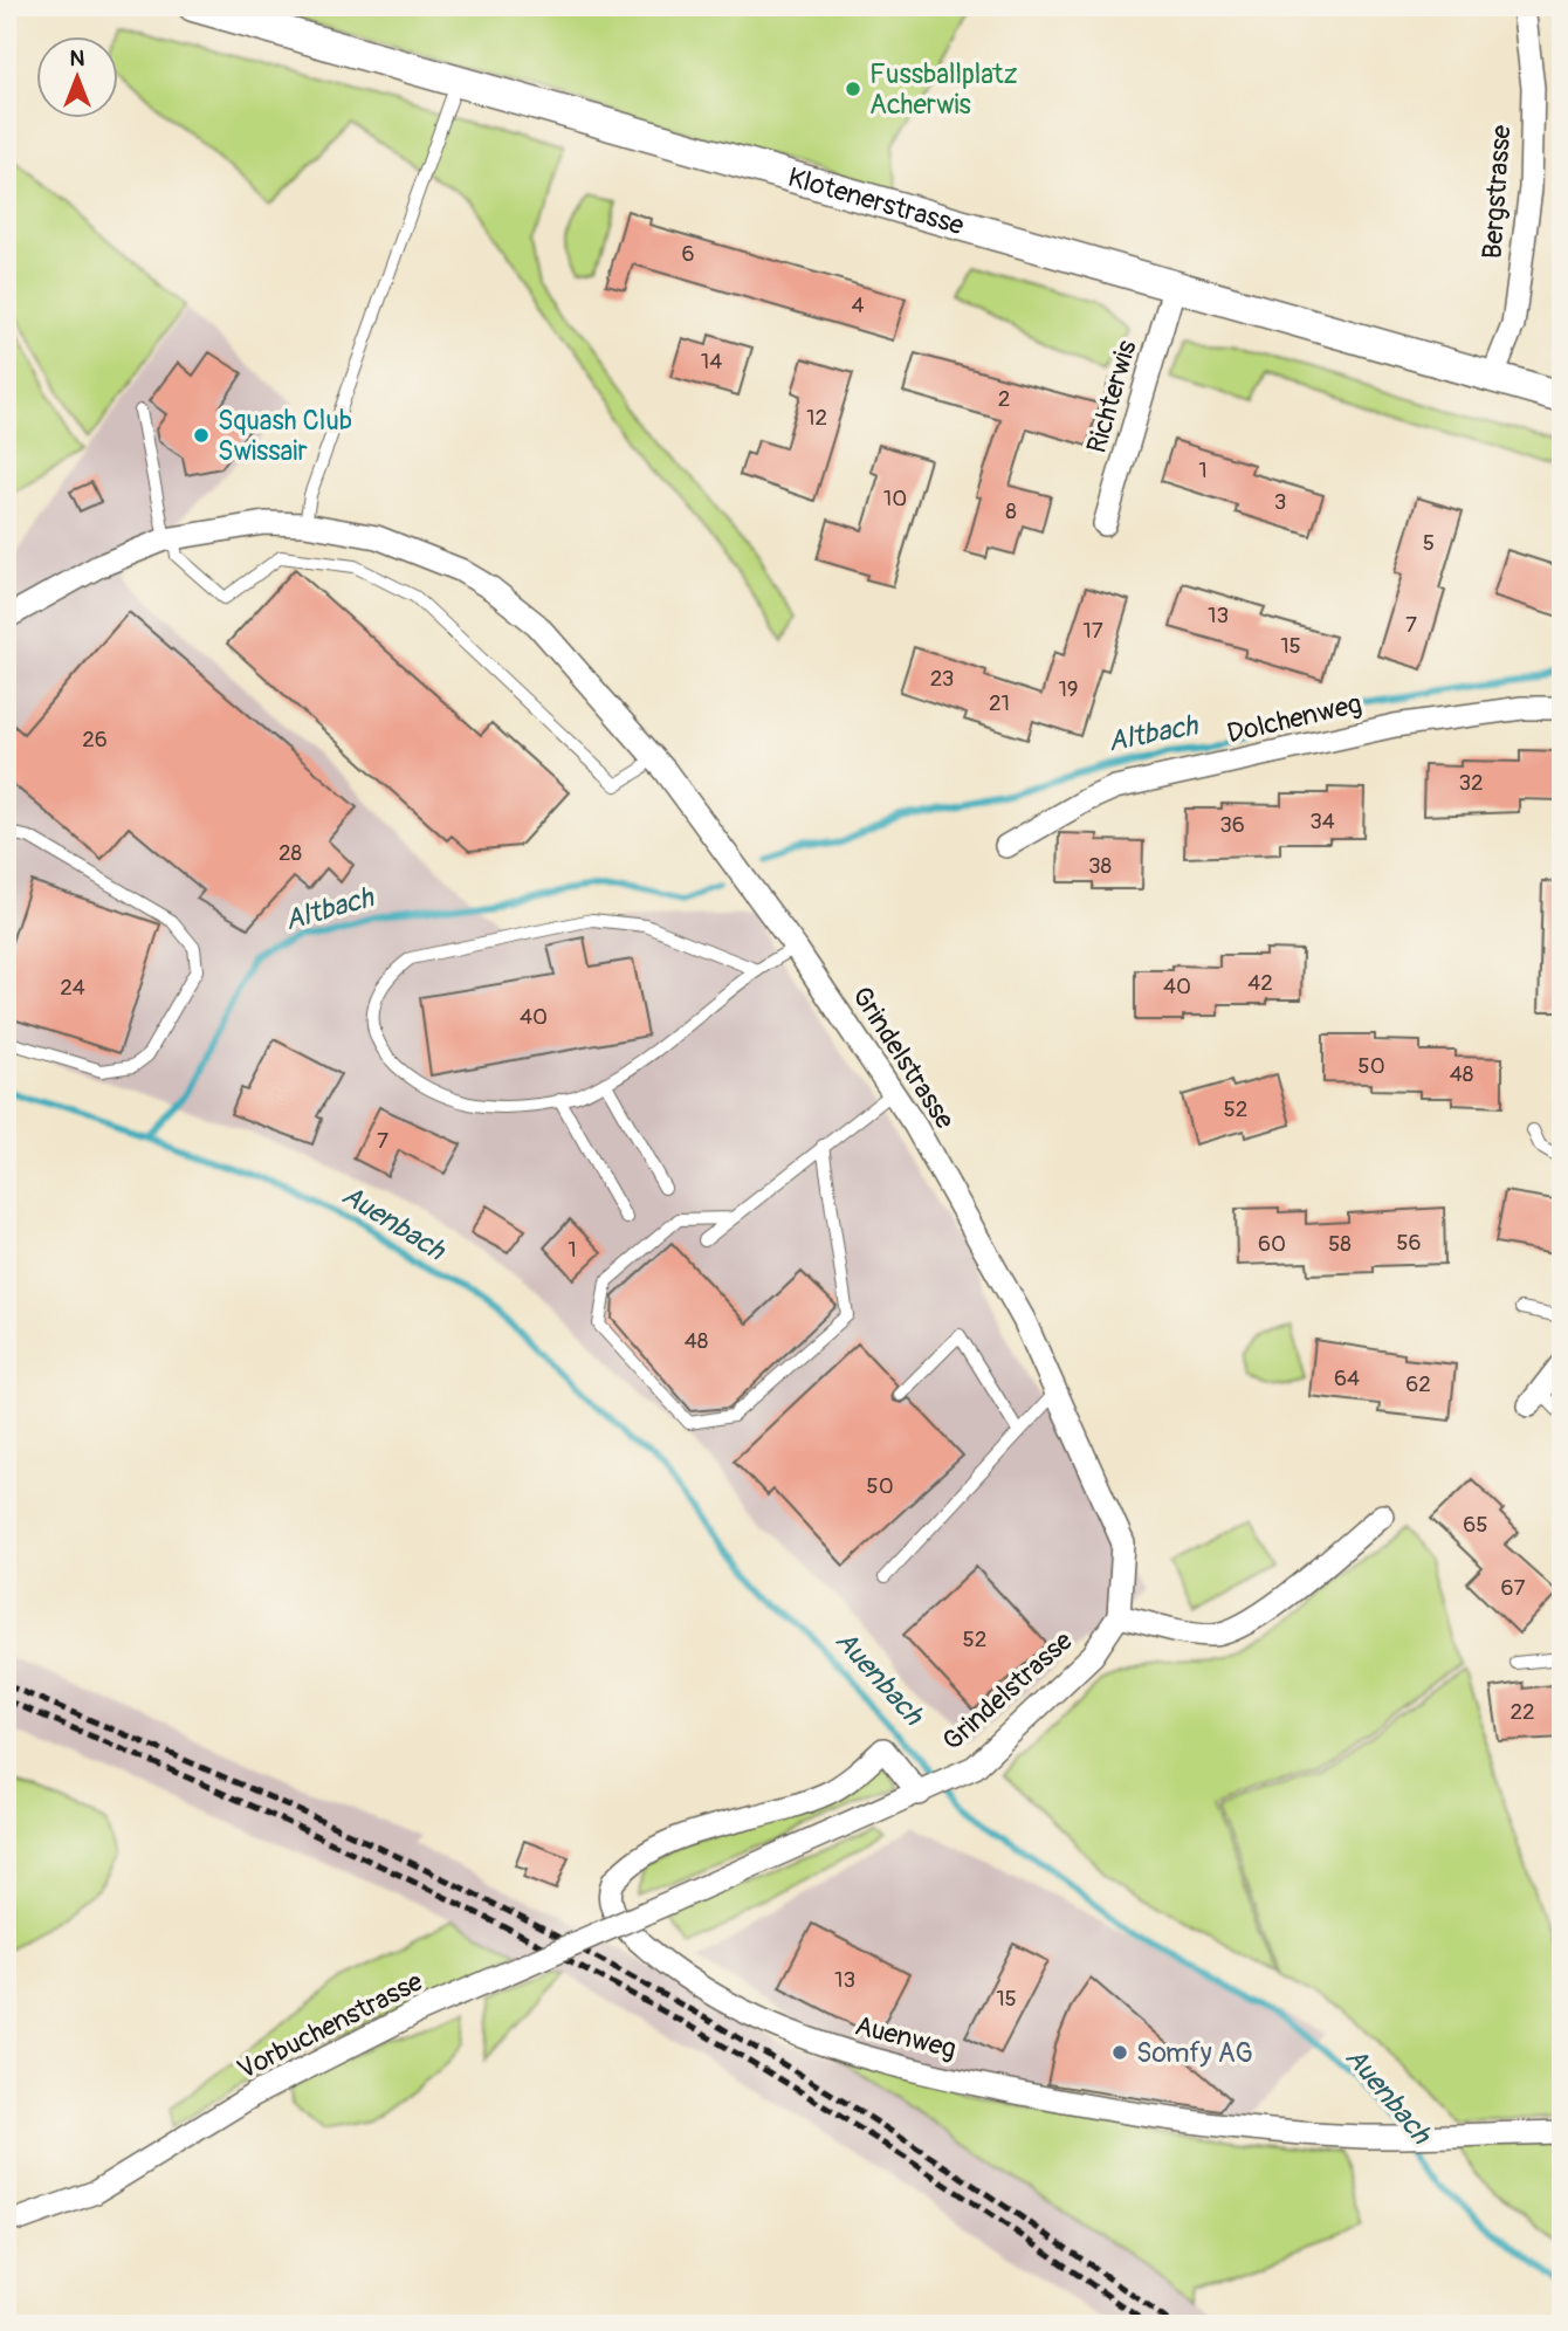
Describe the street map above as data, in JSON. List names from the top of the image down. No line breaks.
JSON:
{"streets":{"main road":["Klotenerstrasse"],"street":["Bergstrasse","Richterwis","Dolchenweg","Grindelstrasse","Vorbuchenstrasse","Auenweg"]},"crossings":[["Bergstrasse","Klotenerstrasse"],["Klotenerstrasse","Richterwis"],["Grindelstrasse","Vorbuchenstrasse"],["Grindelstrasse","Auenweg"]],"water":["Altbach","Auenbach"],"places":["Fussballplatz Acherwis","Squash Club Swissair","Somfy AG"],"house_numbers":["6","4","14","2","12","1","10","3","8","5","13","7","17","15","23","19","21","26","32","34","36","28","38","42","40","24","40","50","48","52","7","56","60","58","1","48","64","62","50","65","67","52","22","13","15"],"north":"top"}
